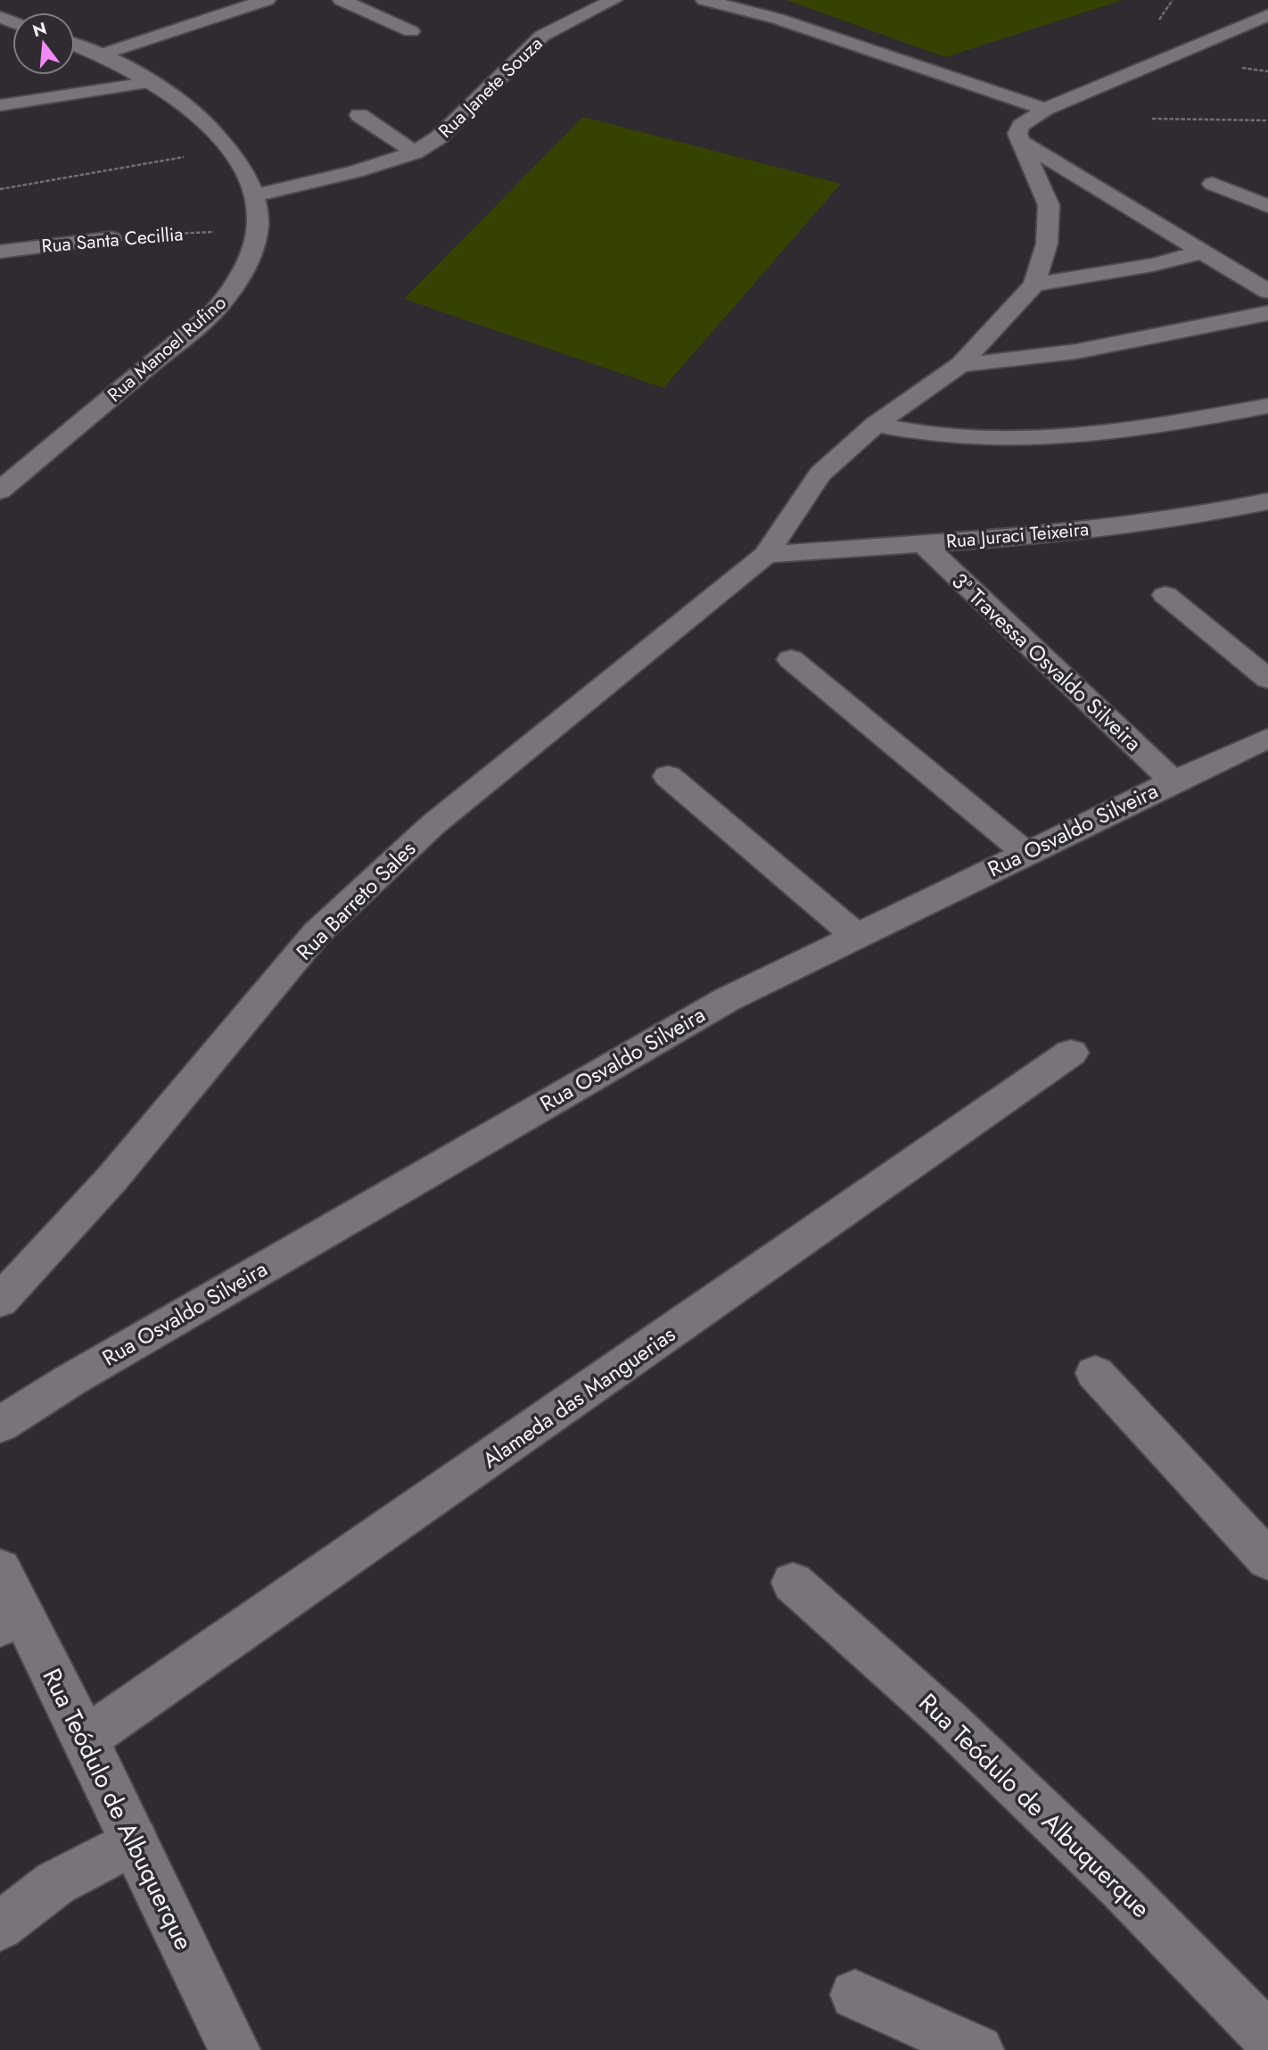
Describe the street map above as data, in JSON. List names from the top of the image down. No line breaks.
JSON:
{"streets":{"street":["Rua Janete Souza","Rua Santa Cecillia","Rua Manoel Rufino","Rua Juraci Teixeira","3ª Travessa Osvaldo Silveira","Rua Osvaldo Silveira","Rua Barreto Sales","Alameda das Manguerias","Rua Teódulo de Albuquerque"]},"crossings":[["Rua Janete Souza","Rua Manoel Rufino"],["Rua Juraci Teixeira","3ª Travessa Osvaldo Silveira"],["Rua Juraci Teixeira","Rua Barreto Sales"],["3ª Travessa Osvaldo Silveira","Rua Osvaldo Silveira"],["Alameda das Manguerias","Rua Teódulo de Albuquerque"]],"north":"top"}
